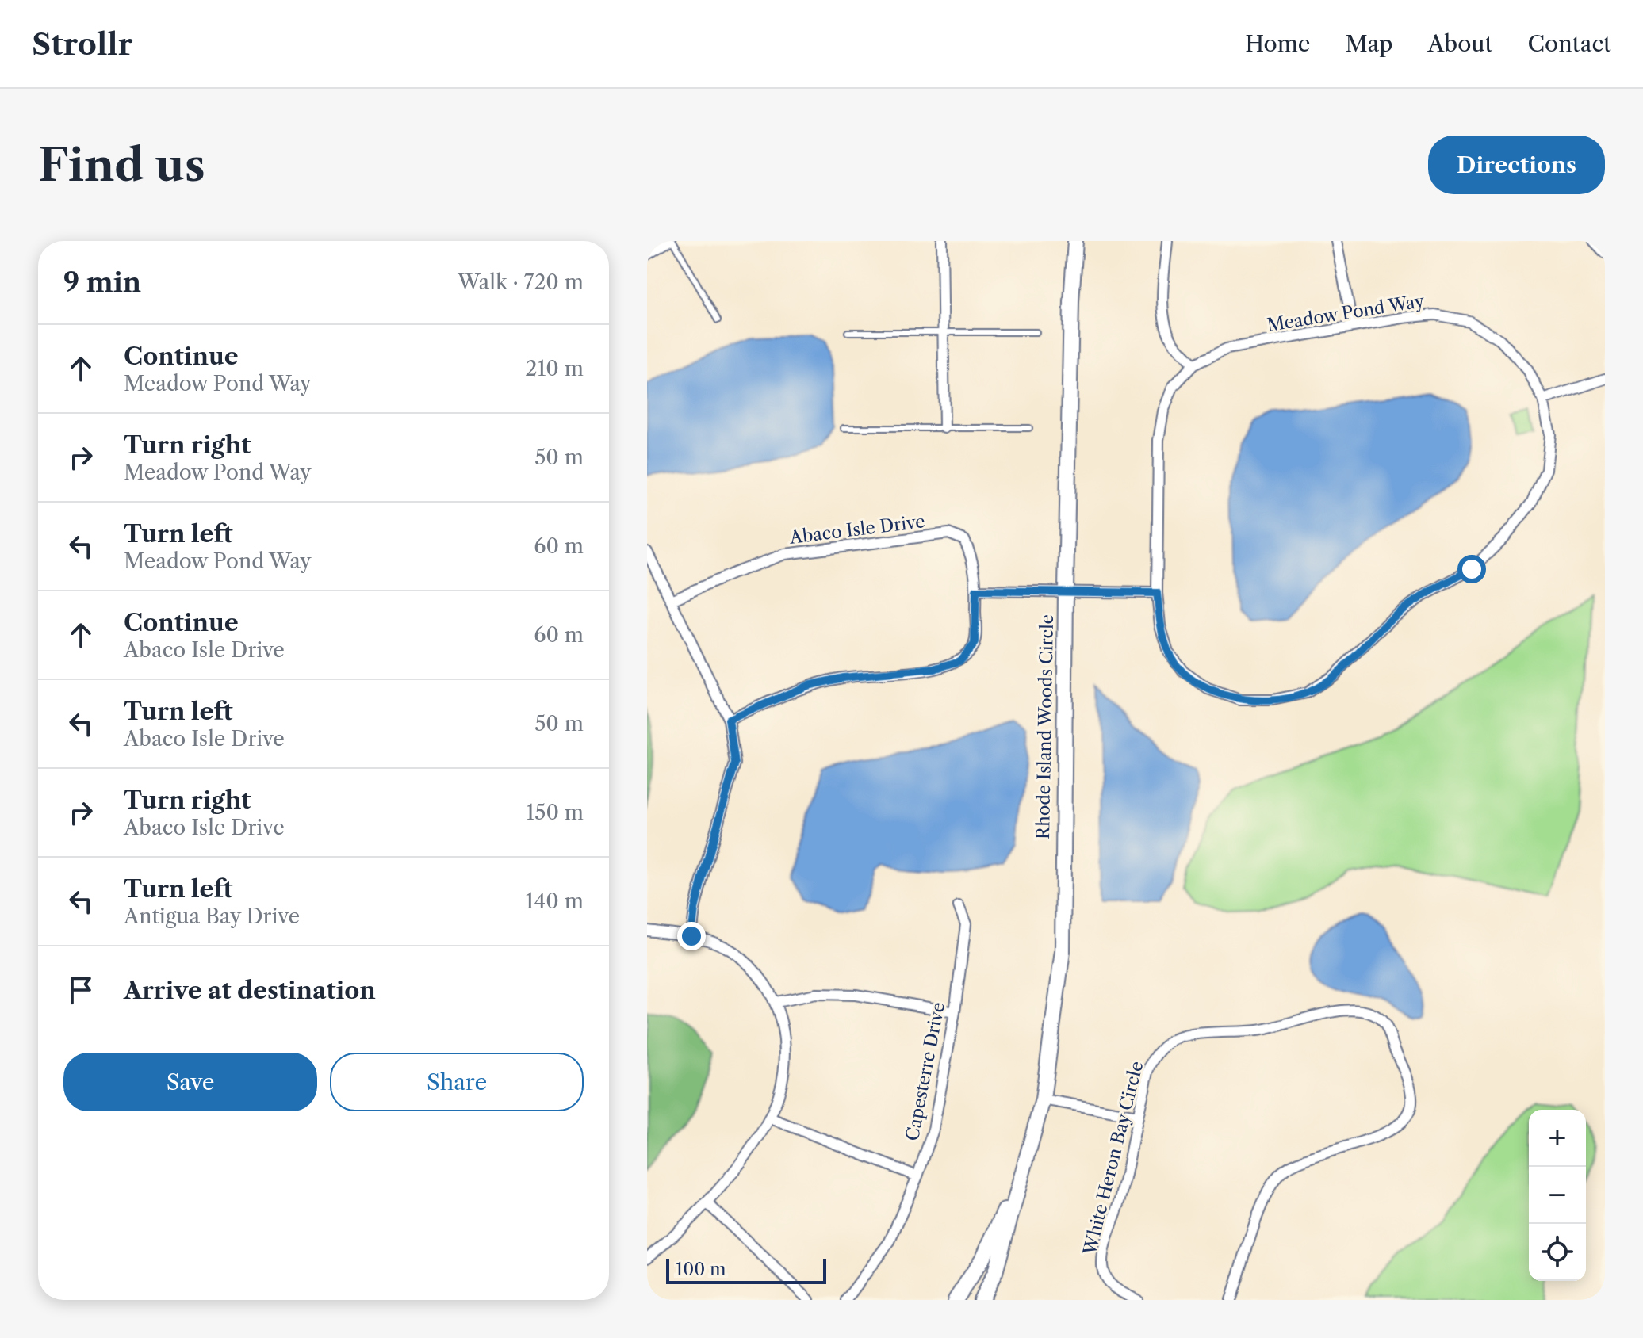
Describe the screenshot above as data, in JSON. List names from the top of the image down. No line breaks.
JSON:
{"streets":{"street":["Meadow Pond Way","Abaco Isle Drive","Rhode Island Woods Circle","Capesterre Drive","White Heron Bay Circle"]},"scale_bar":"100 m","page":{"header":"Strollr","nav":["Home","Map","About","Contact"],"buttons":["Directions",["Save","Share"]],"title":"Find us","heading":["9 min","Walk · 720 m"],"list":[["Continue","Meadow Pond Way","210 m"],["Turn right","Meadow Pond Way","50 m"],["Turn left","Meadow Pond Way","60 m"],["Continue","Abaco Isle Drive","60 m"],["Turn left","Abaco Isle Drive","50 m"],["Turn right","Abaco Isle Drive","150 m"],["Turn left","Antigua Bay Drive","140 m"],"Arrive at destination"],"map_buttons":["+","−"],"scale":"100 m"}}
